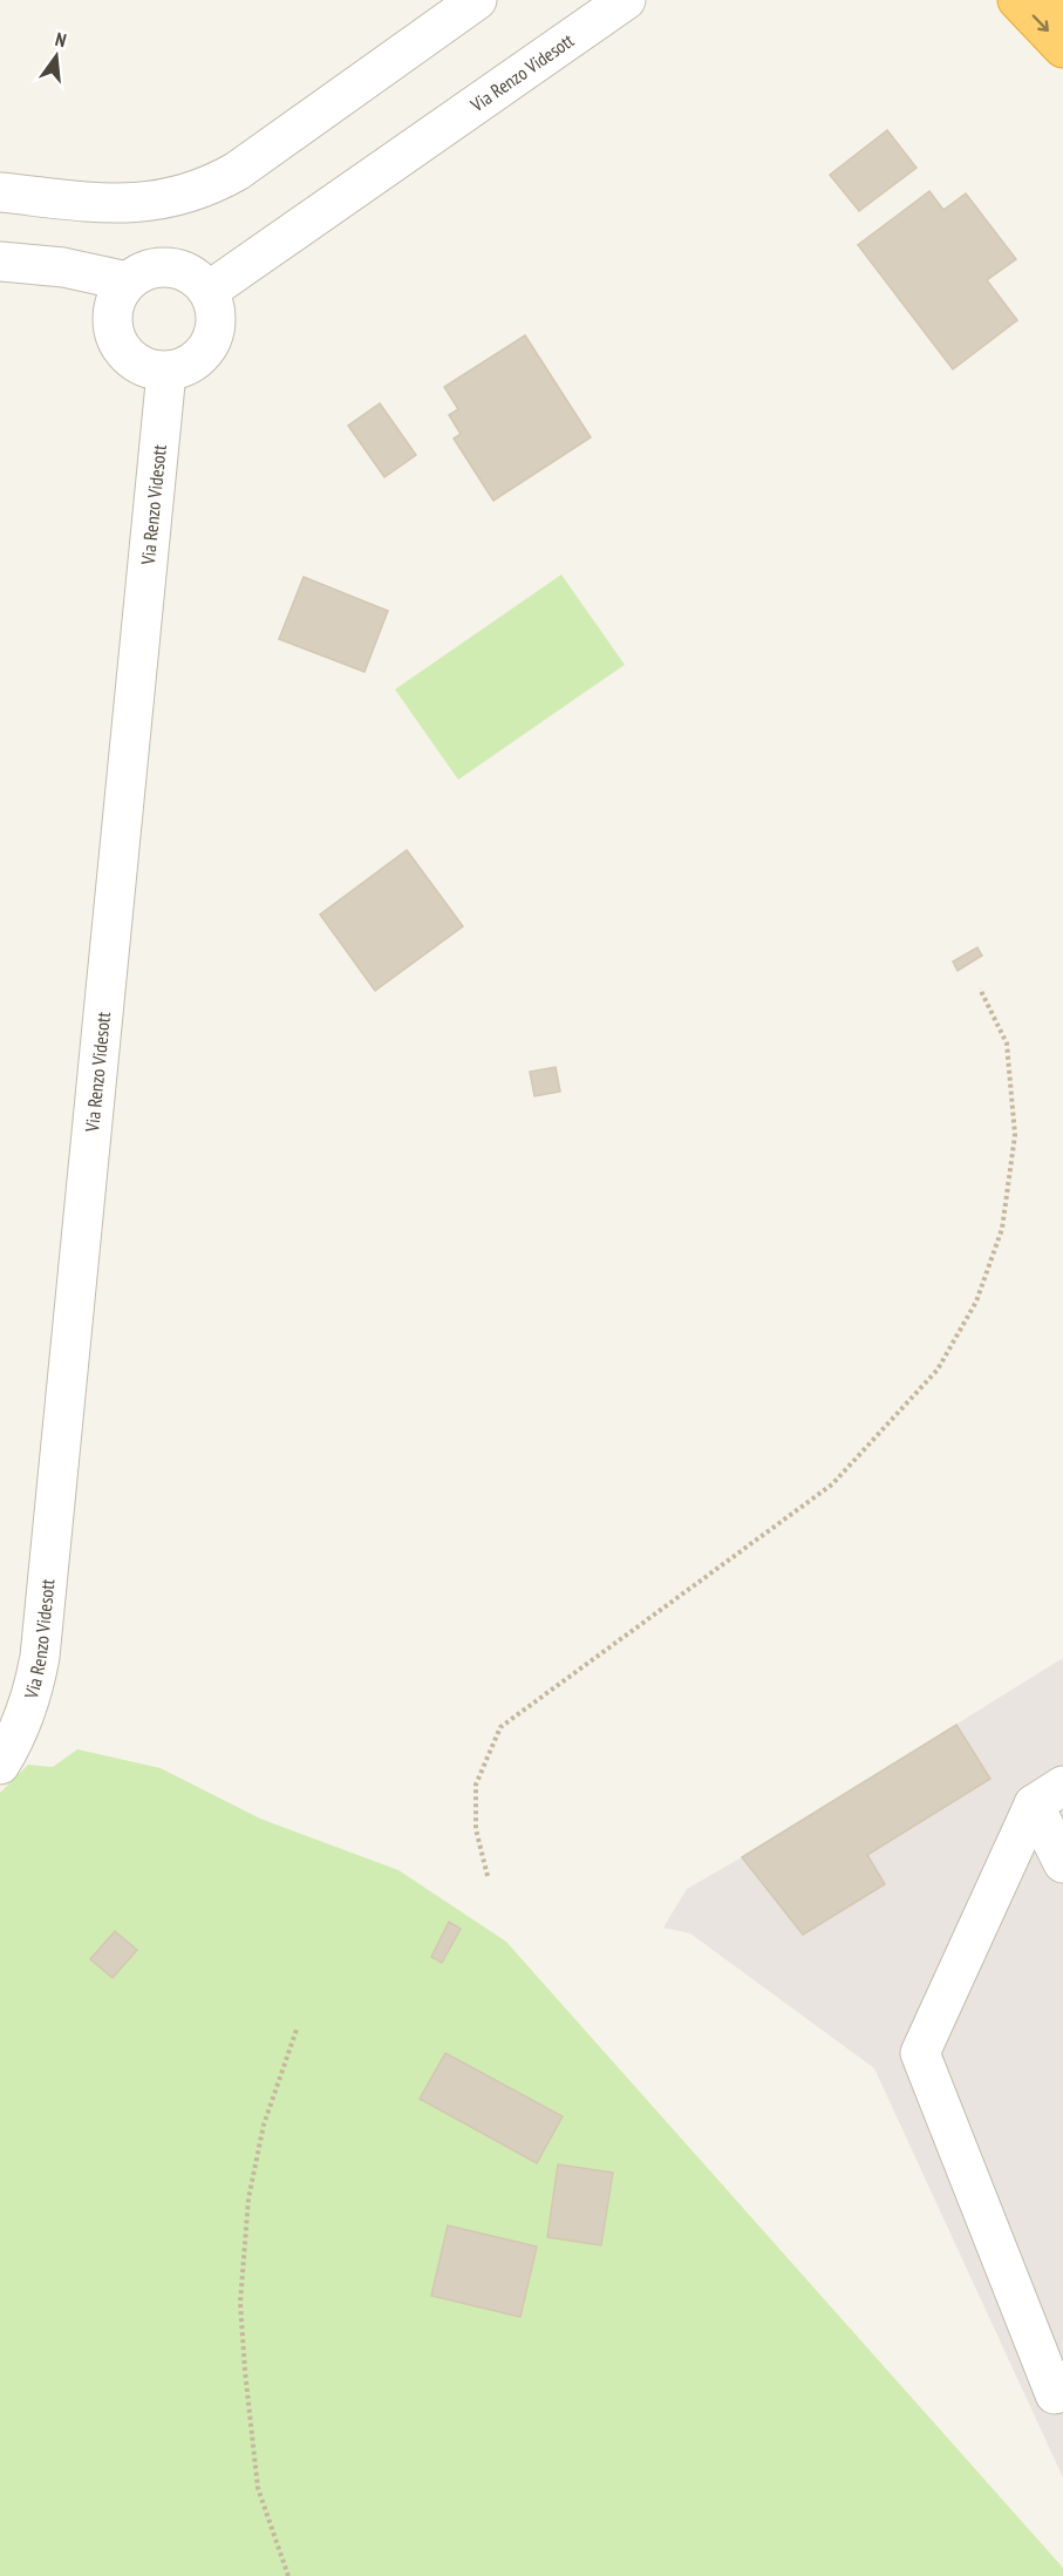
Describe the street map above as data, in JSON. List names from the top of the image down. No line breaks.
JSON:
{"streets":{"street":["Via Renzo Videsott"]},"north":"top"}
